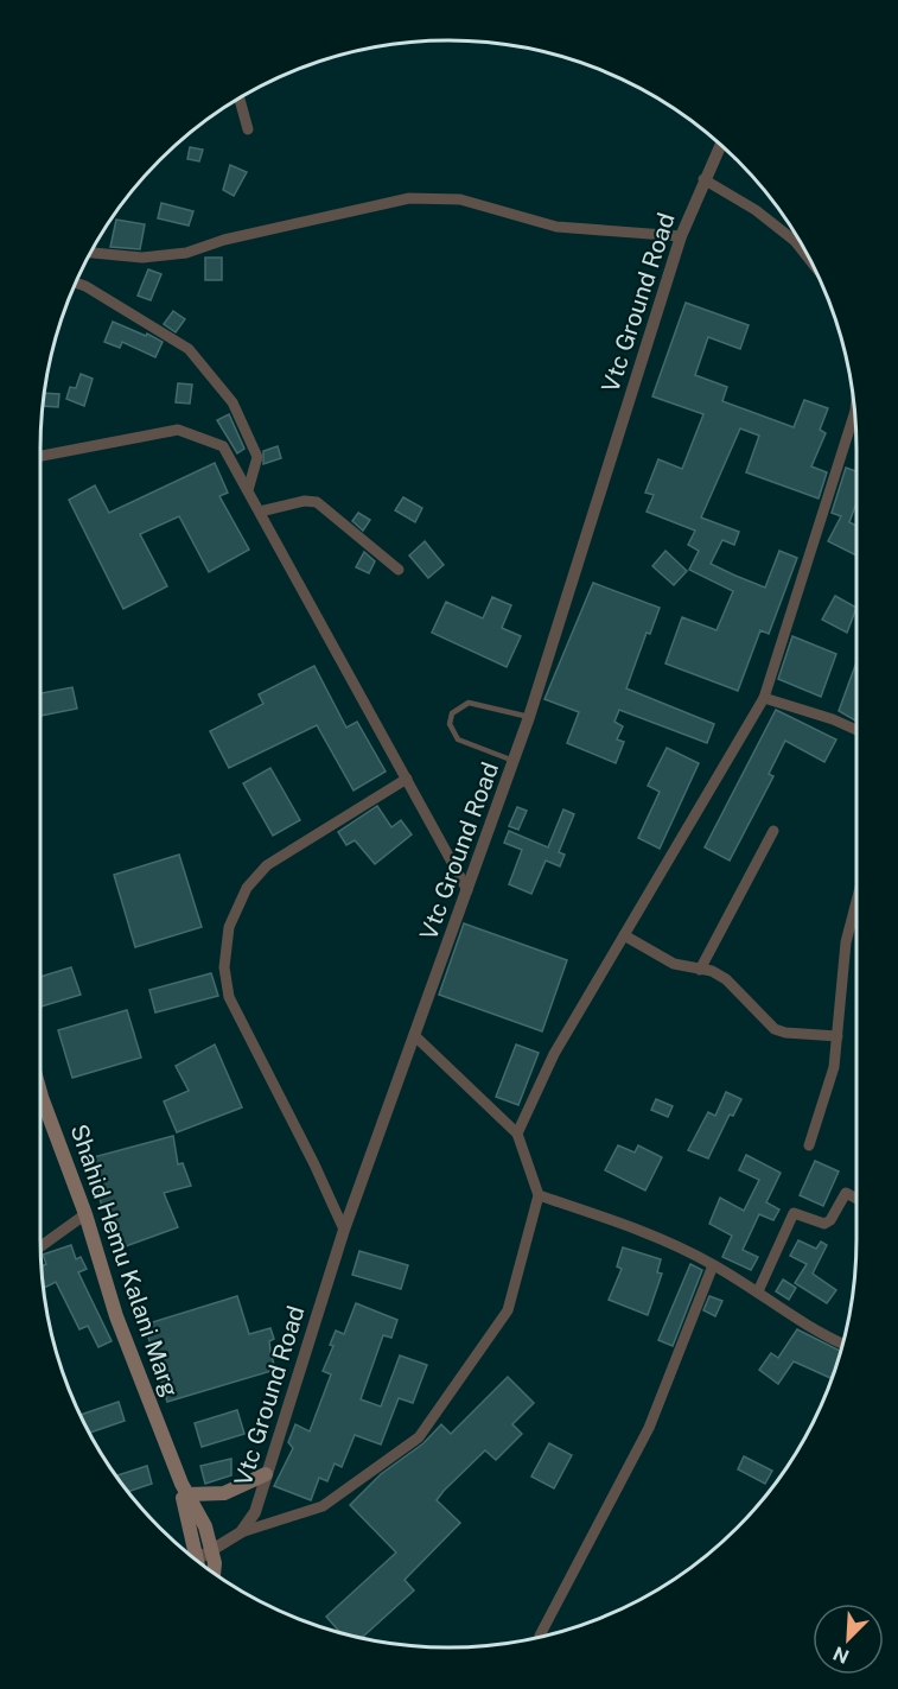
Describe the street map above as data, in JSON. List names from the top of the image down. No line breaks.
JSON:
{"streets":{"main road":["Shahid Hemu Kalani Marg"],"street":["Vtc Ground Road"]},"crossings":[["Vtc Ground Road","Shahid Hemu Kalani Marg"]],"north":"bottom left"}
